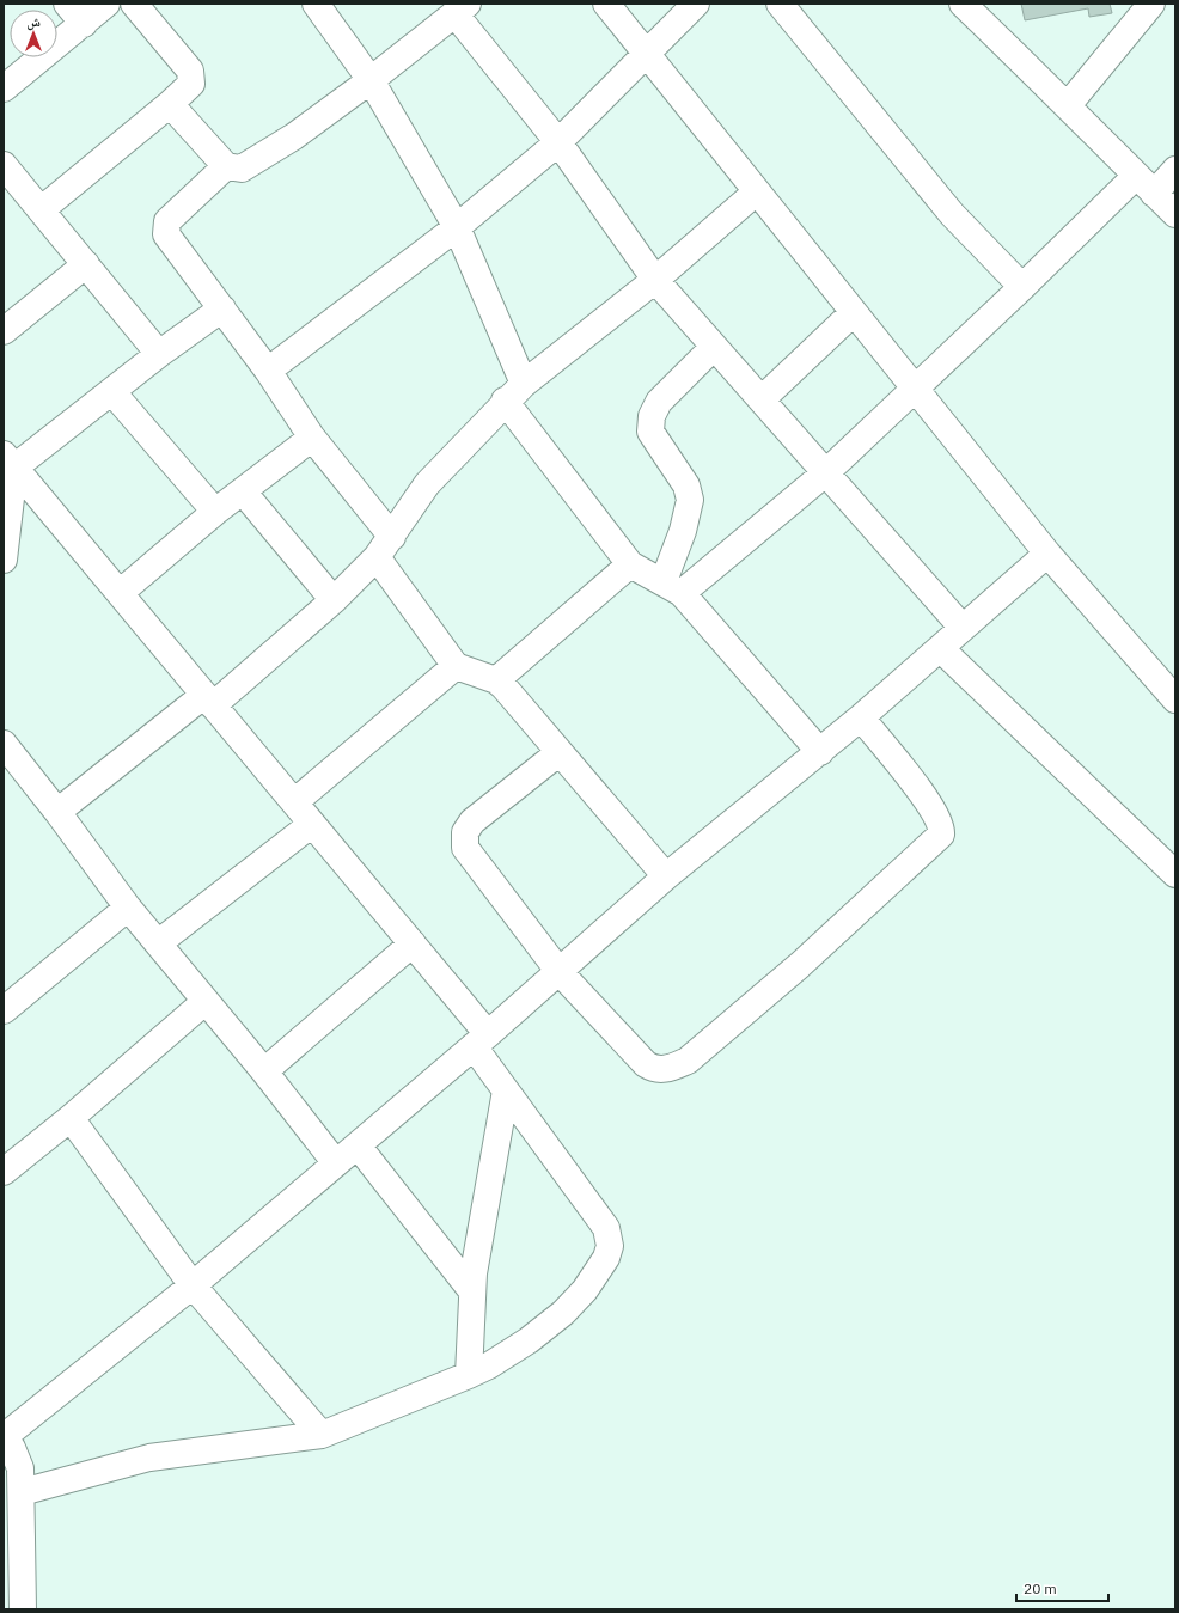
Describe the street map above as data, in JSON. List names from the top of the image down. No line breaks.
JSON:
{"scale_bar":"20 m","north":"top"}
